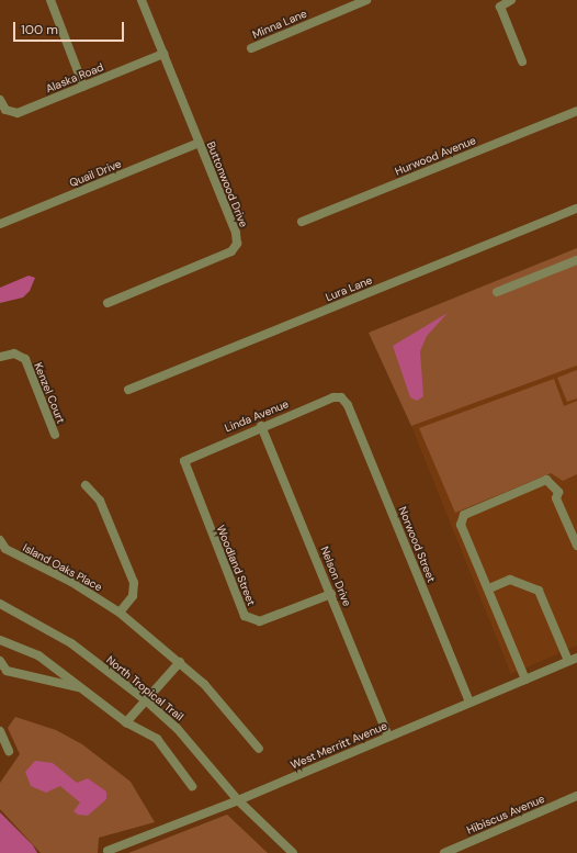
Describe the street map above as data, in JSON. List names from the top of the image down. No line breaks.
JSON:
{"streets":{"street":["Minna Lane","Alaska Road","Hurwood Avenue","Quail Drive","Buttonwood Drive","Lura Lane","Kenzel Court","Linda Avenue","Norwood Street","Woodland Street","Island Oaks Place","Nelson Drive","North Tropical Trail","West Merritt Avenue","Hibiscus Avenue"]},"crossings":[["Alaska Road","Buttonwood Drive"],["Quail Drive","Buttonwood Drive"],["Linda Avenue","Norwood Street"],["Linda Avenue","Woodland Street"],["Linda Avenue","Nelson Drive"],["Norwood Street","West Merritt Avenue"],["Woodland Street","Nelson Drive"],["Nelson Drive","West Merritt Avenue"],["North Tropical Trail","West Merritt Avenue"]],"scale_bar":"100 m"}
